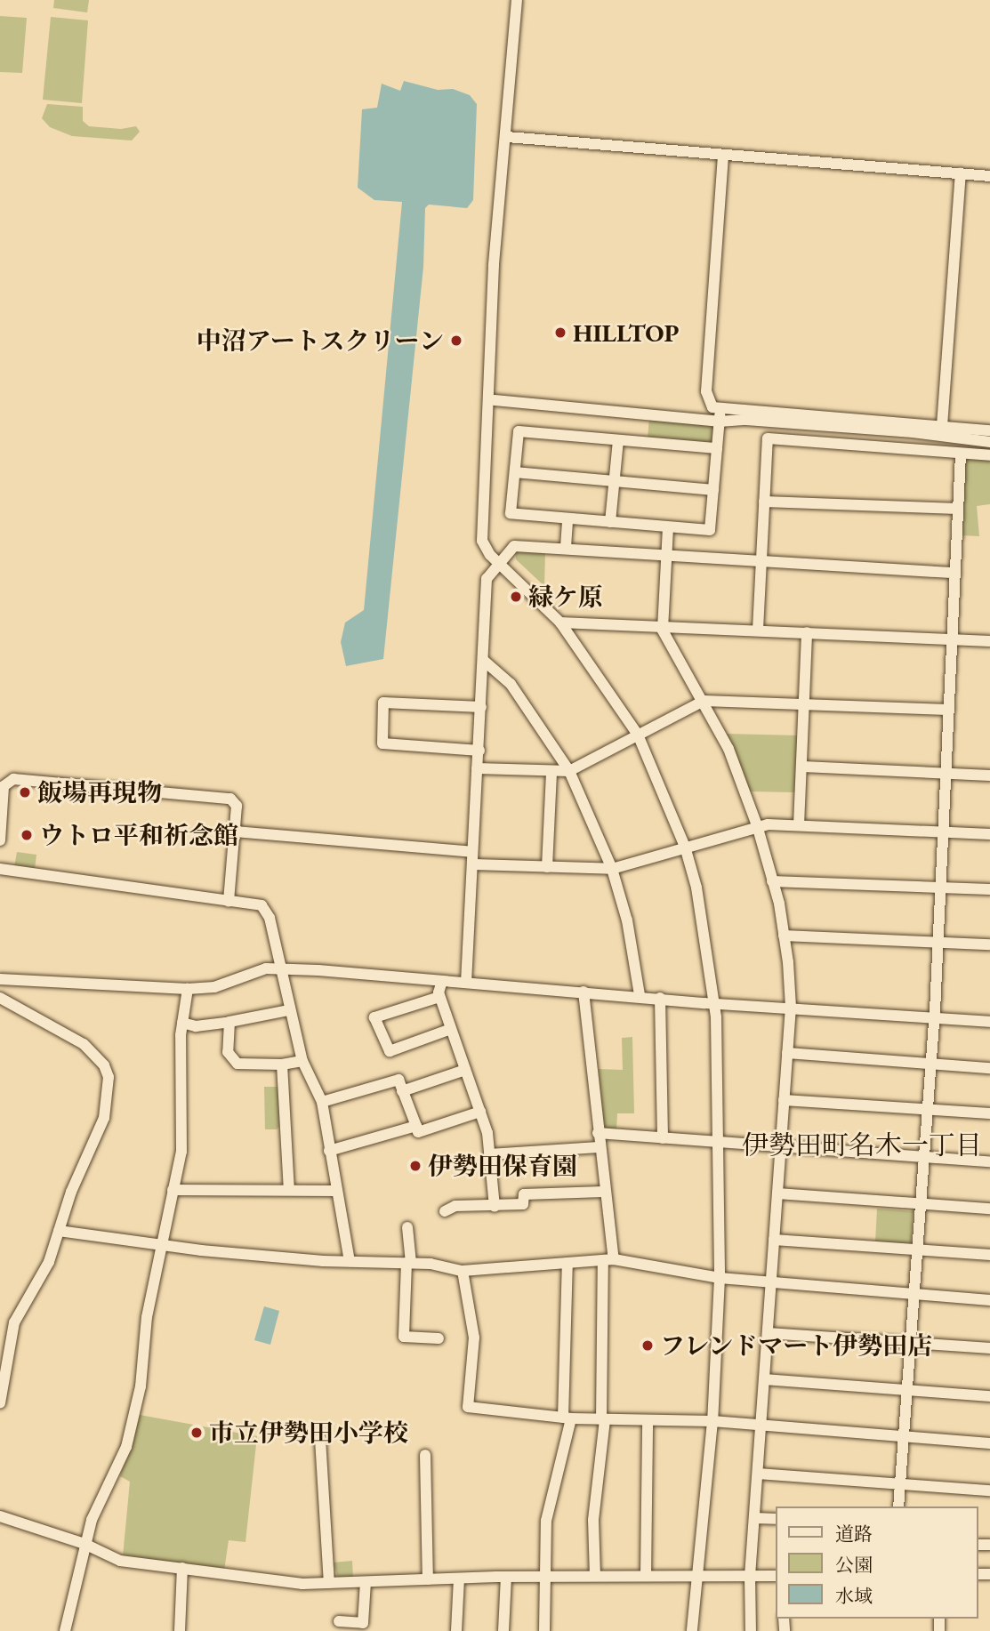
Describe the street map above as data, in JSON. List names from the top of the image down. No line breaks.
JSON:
{"districts":["伊勢田町名木一丁目"],"places":["HILLTOP","中沼アートスクリーン","緑ケ原","飯場再現物","ウトロ平和祈念館","伊勢田保育園","フレンドマート伊勢田店","市立伊勢田小学校"],"legend":["道路","公園","水域"]}
